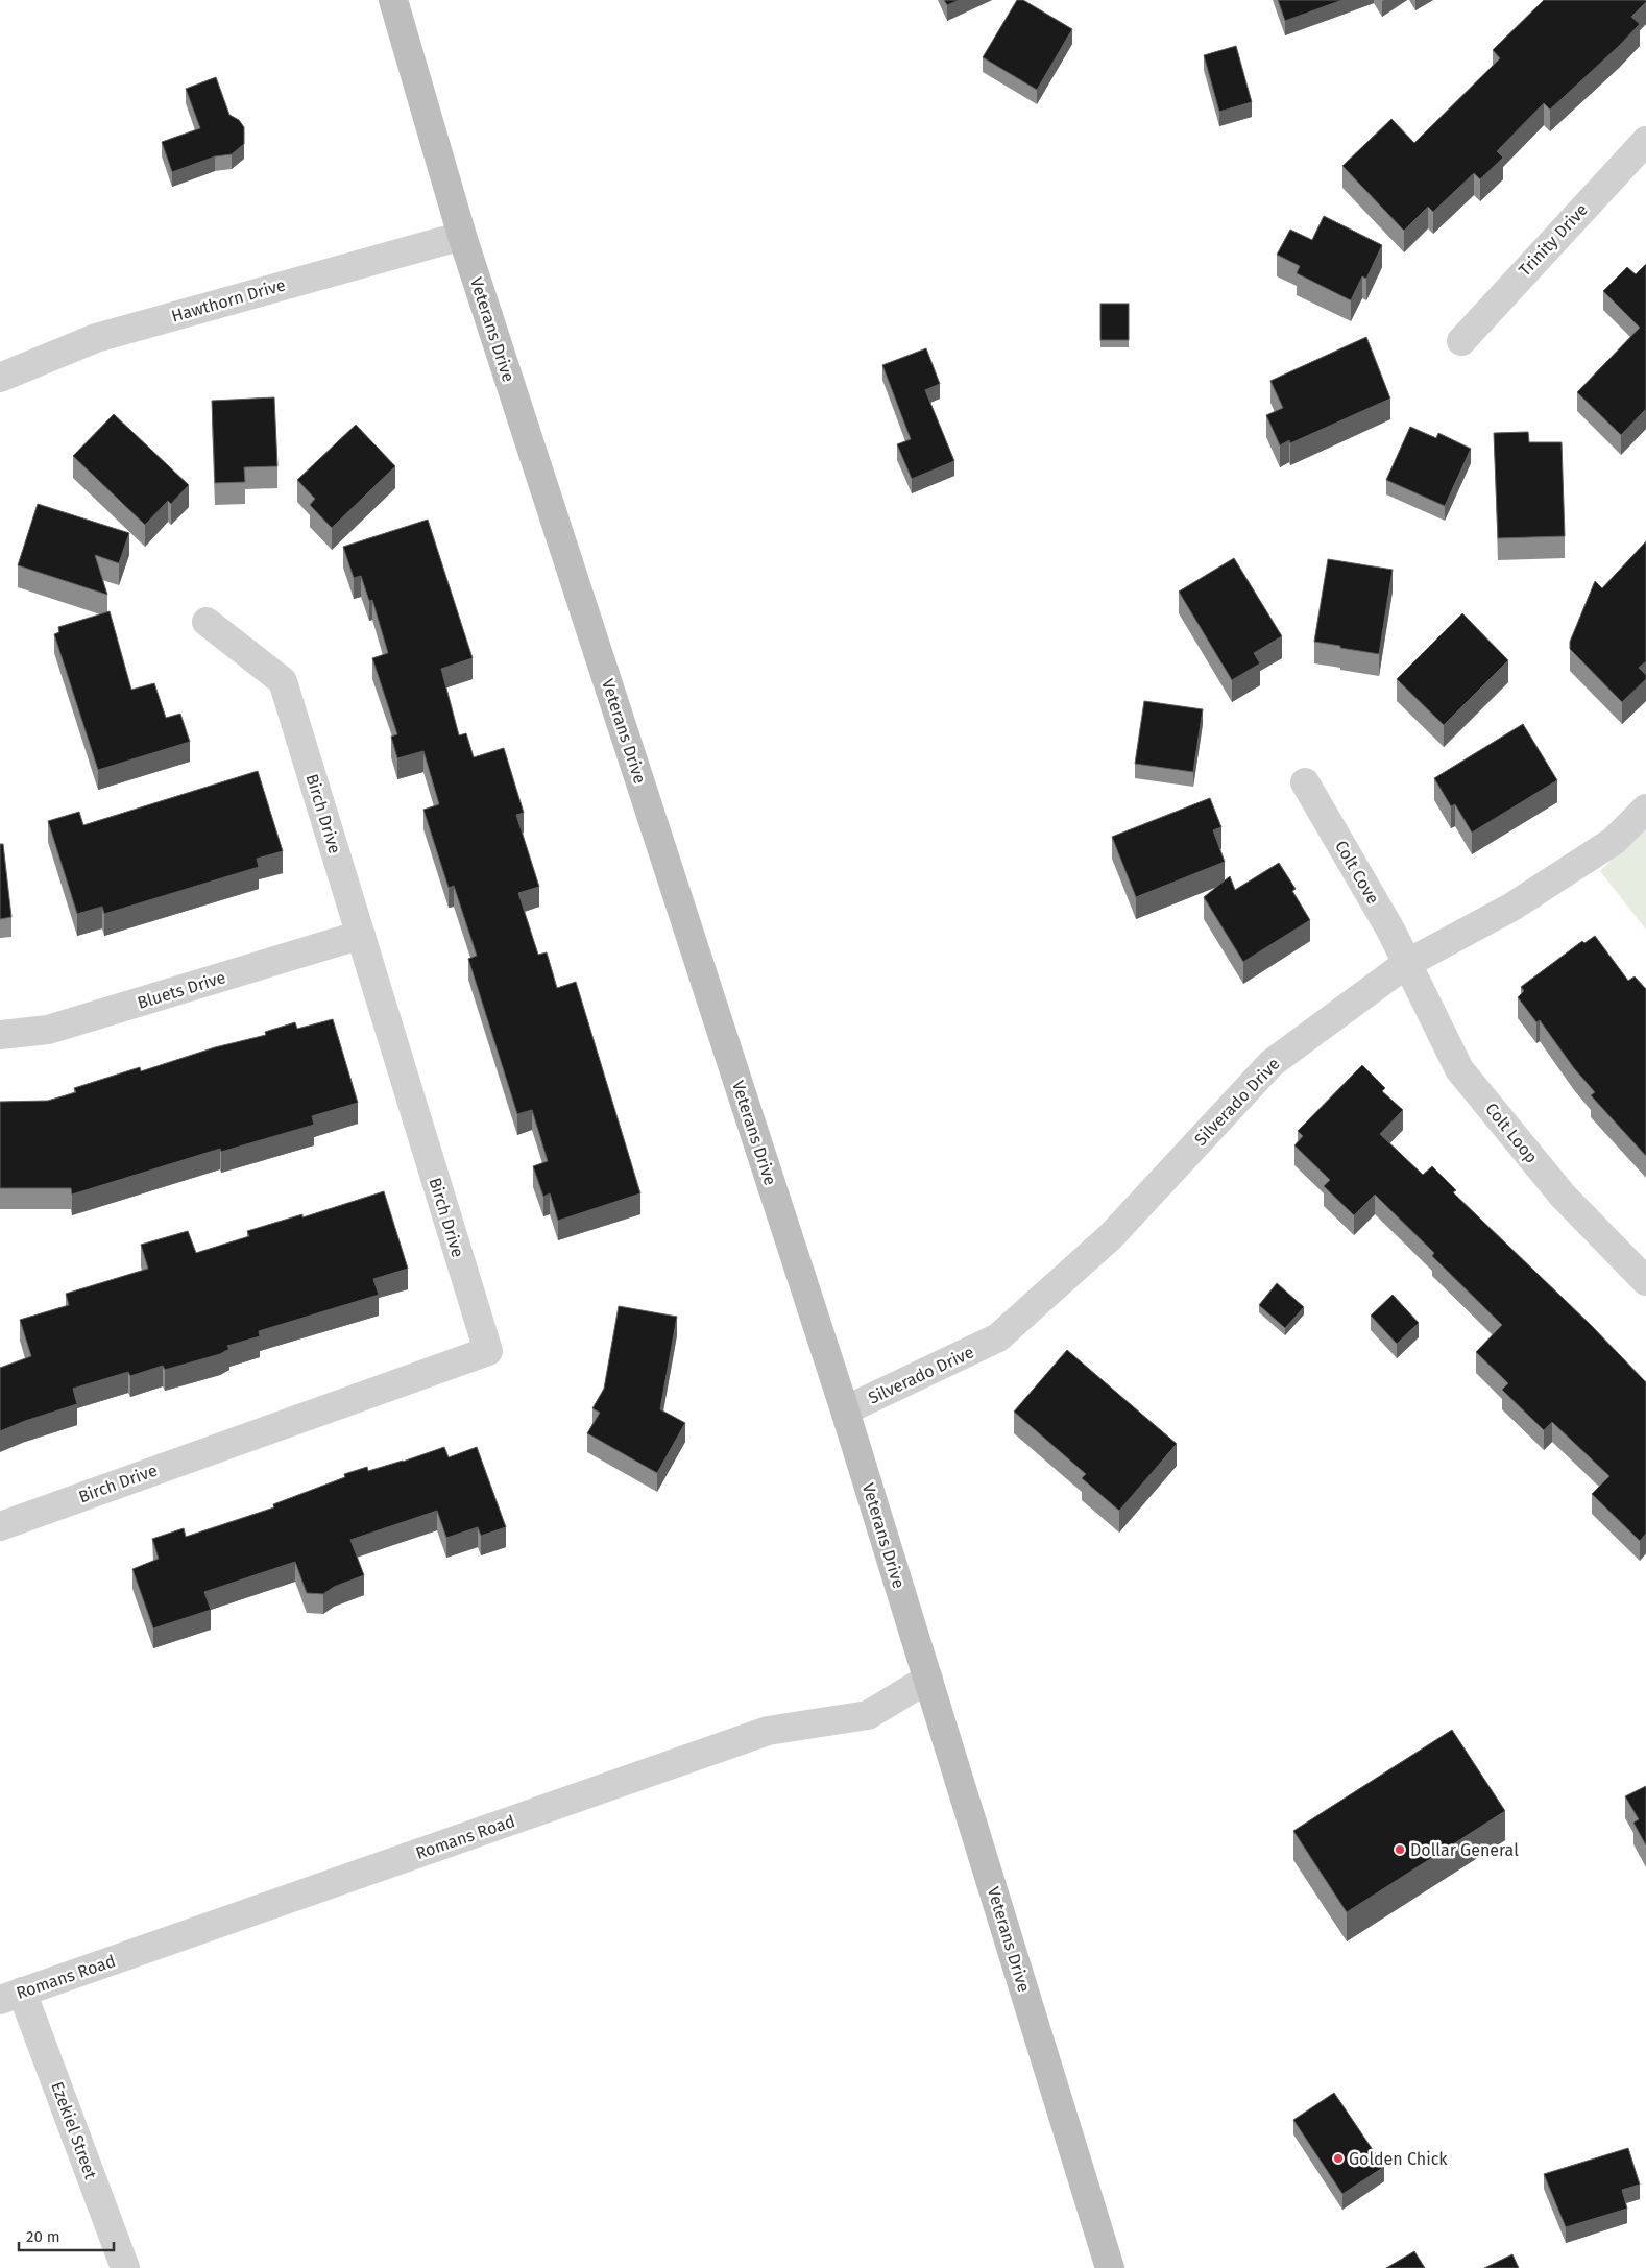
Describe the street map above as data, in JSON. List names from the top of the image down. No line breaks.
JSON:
{"streets":{"main road":["Veterans Drive"],"street":["Trinity Drive","Hawthorn Drive","Birch Drive","Colt Cove","Bluets Drive","Silverado Drive","Colt Loop","Romans Road","Ezekiel Street"]},"crossings":[["Hawthorn Drive","Veterans Drive"],["Veterans Drive","Silverado Drive"],["Veterans Drive","Romans Road"],["Birch Drive","Bluets Drive"],["Colt Cove","Silverado Drive"],["Colt Cove","Colt Loop"],["Silverado Drive","Colt Loop"],["Romans Road","Ezekiel Street"]],"places":["Dollar General","Golden Chick"],"scale_bar":"20 m"}
